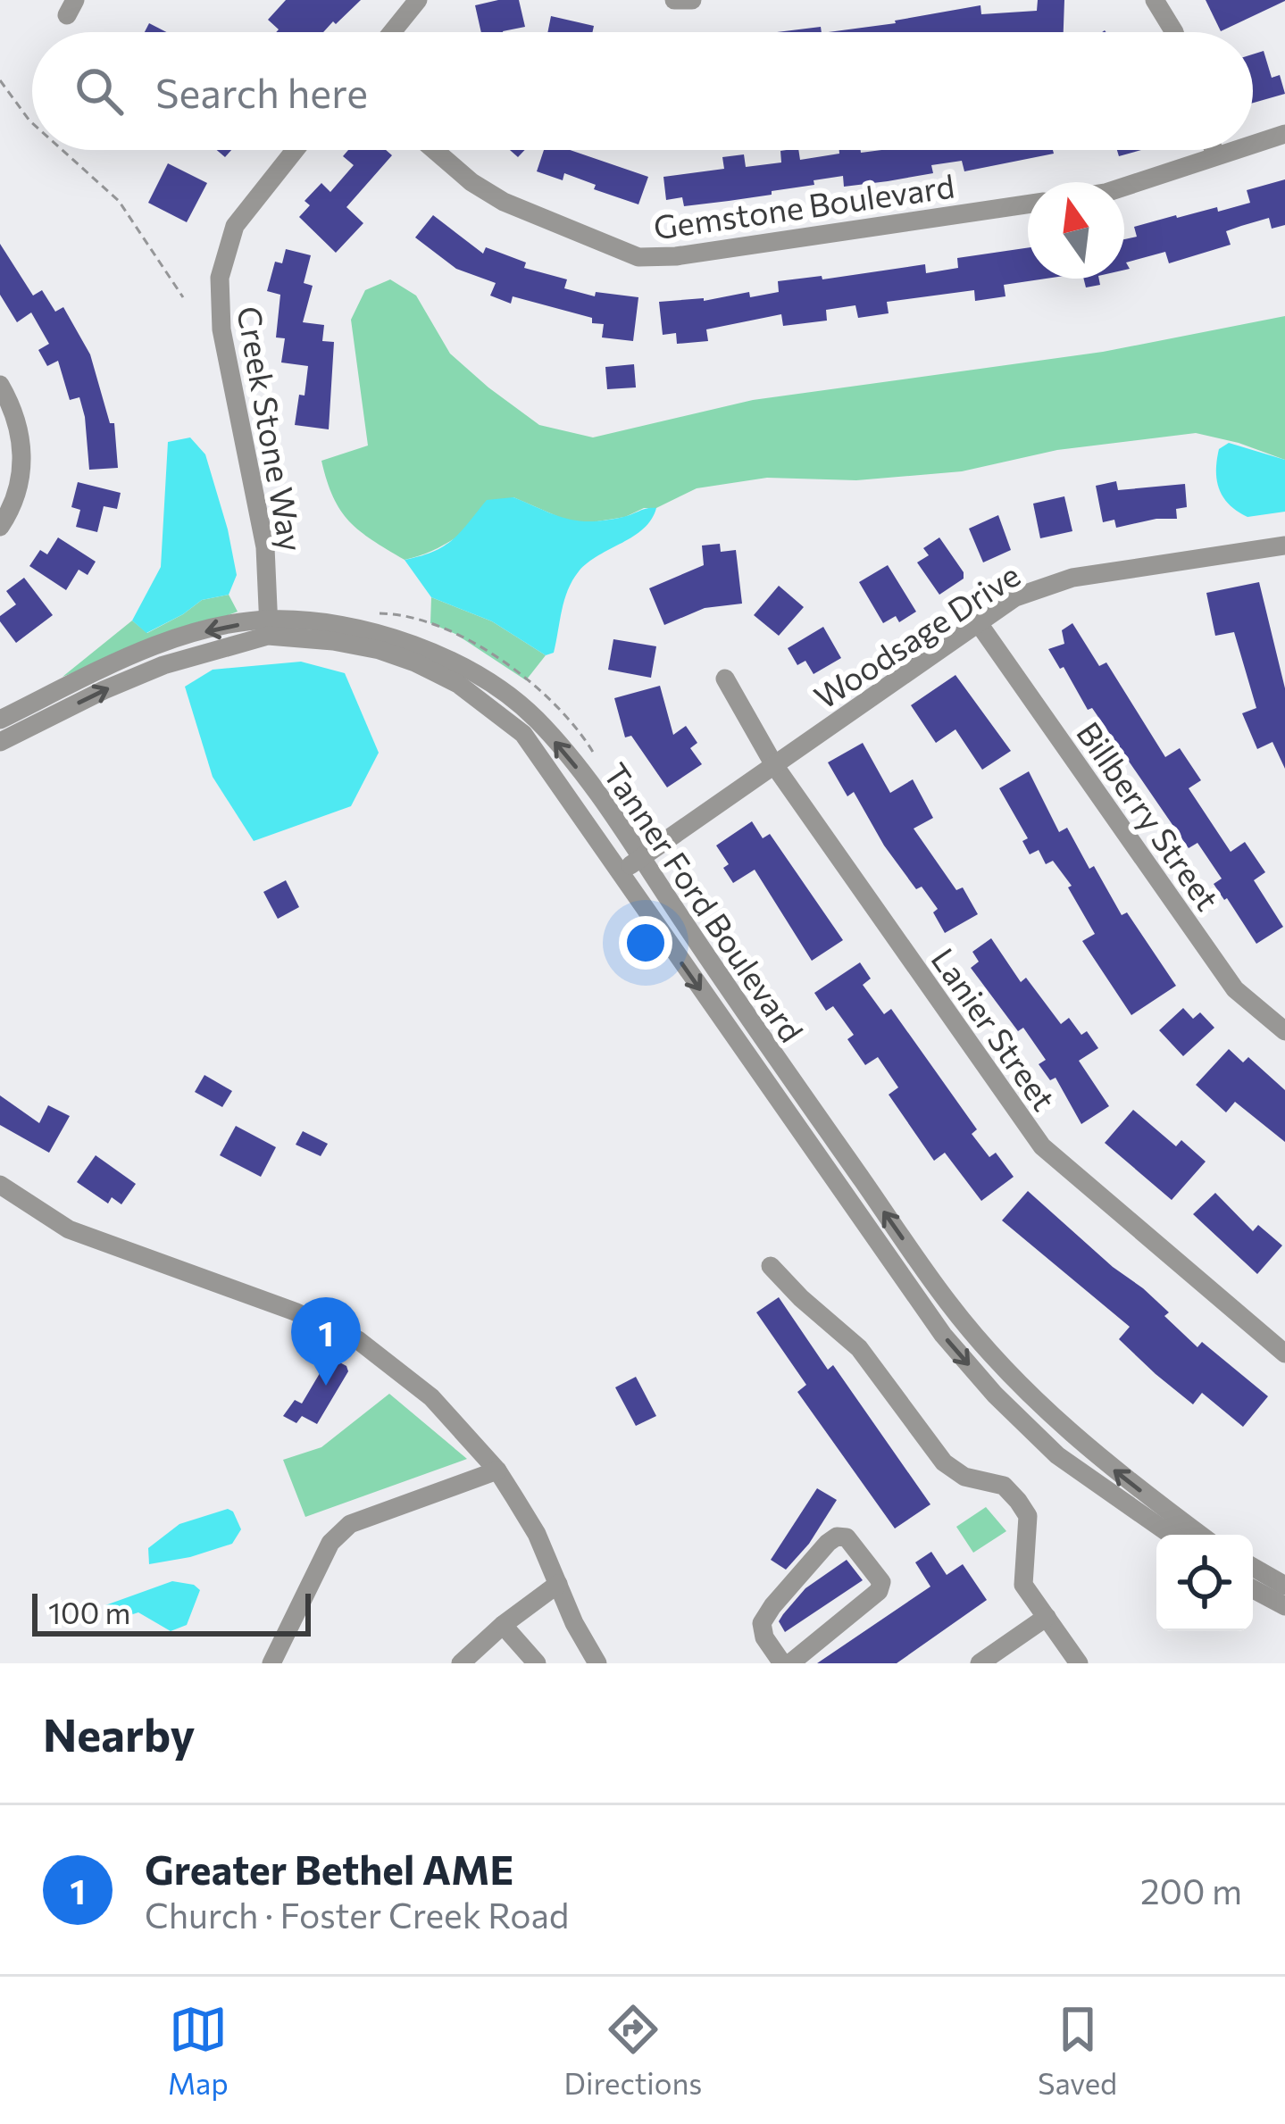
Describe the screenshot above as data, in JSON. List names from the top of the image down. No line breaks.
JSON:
{"streets":{"street":["Gemstone Boulevard","Creek Stone Way","Woodsage Drive","Billberry Street","Tanner Ford Boulevard","Lanier Street"]},"crossings":[["Creek Stone Way","Tanner Ford Boulevard"],["Woodsage Drive","Billberry Street"],["Woodsage Drive","Tanner Ford Boulevard"],["Woodsage Drive","Lanier Street"]],"scale_bar":"100 m","north":"top","page":{"search":"Search here","pins":"1","scale":"100 m","heading":"Nearby","list":[{"mark":"1","name":"Greater Bethel AME","note":"Church · Foster Creek Road","value":"200 m"}],"nav":["Map","Directions","Saved"]}}
